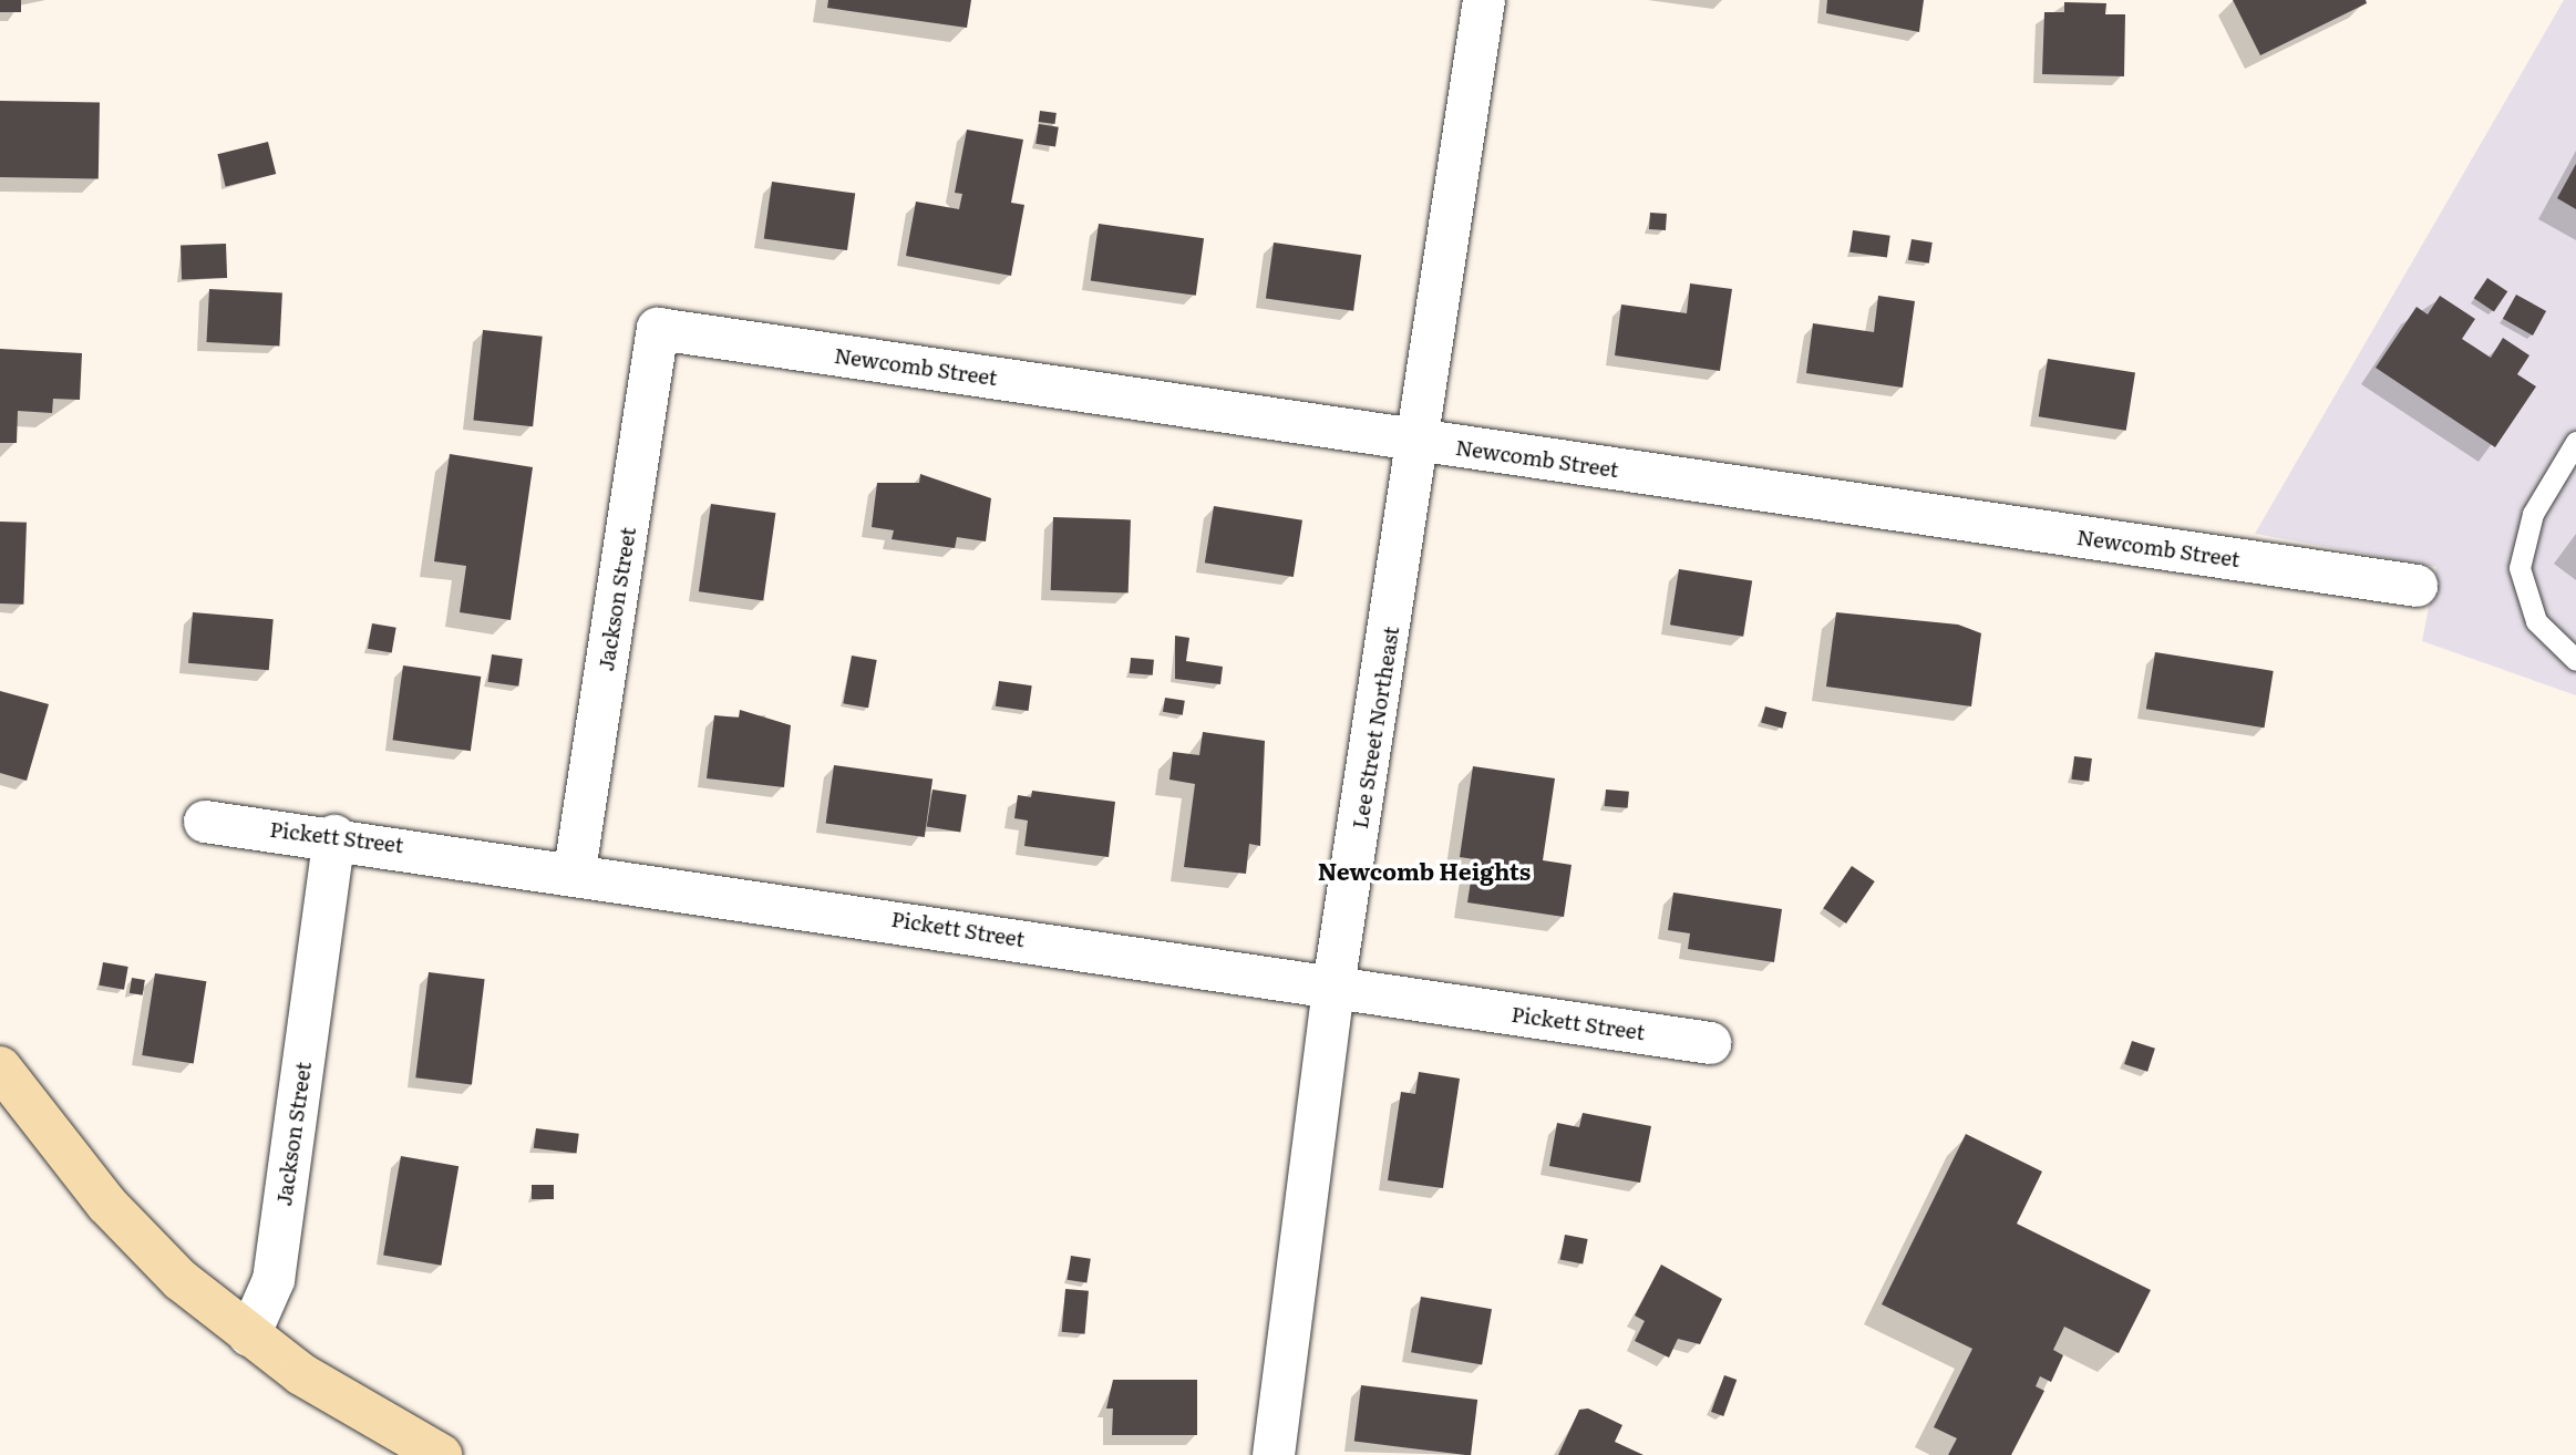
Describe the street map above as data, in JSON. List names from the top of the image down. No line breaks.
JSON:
{"streets":{"street":["Newcomb Street","Jackson Street","Lee Street Northeast","Pickett Street"]},"crossings":[["Newcomb Street","Jackson Street"],["Newcomb Street","Lee Street Northeast"],["Jackson Street","Pickett Street"],["Lee Street Northeast","Pickett Street"]],"districts":["Newcomb Heights"]}
